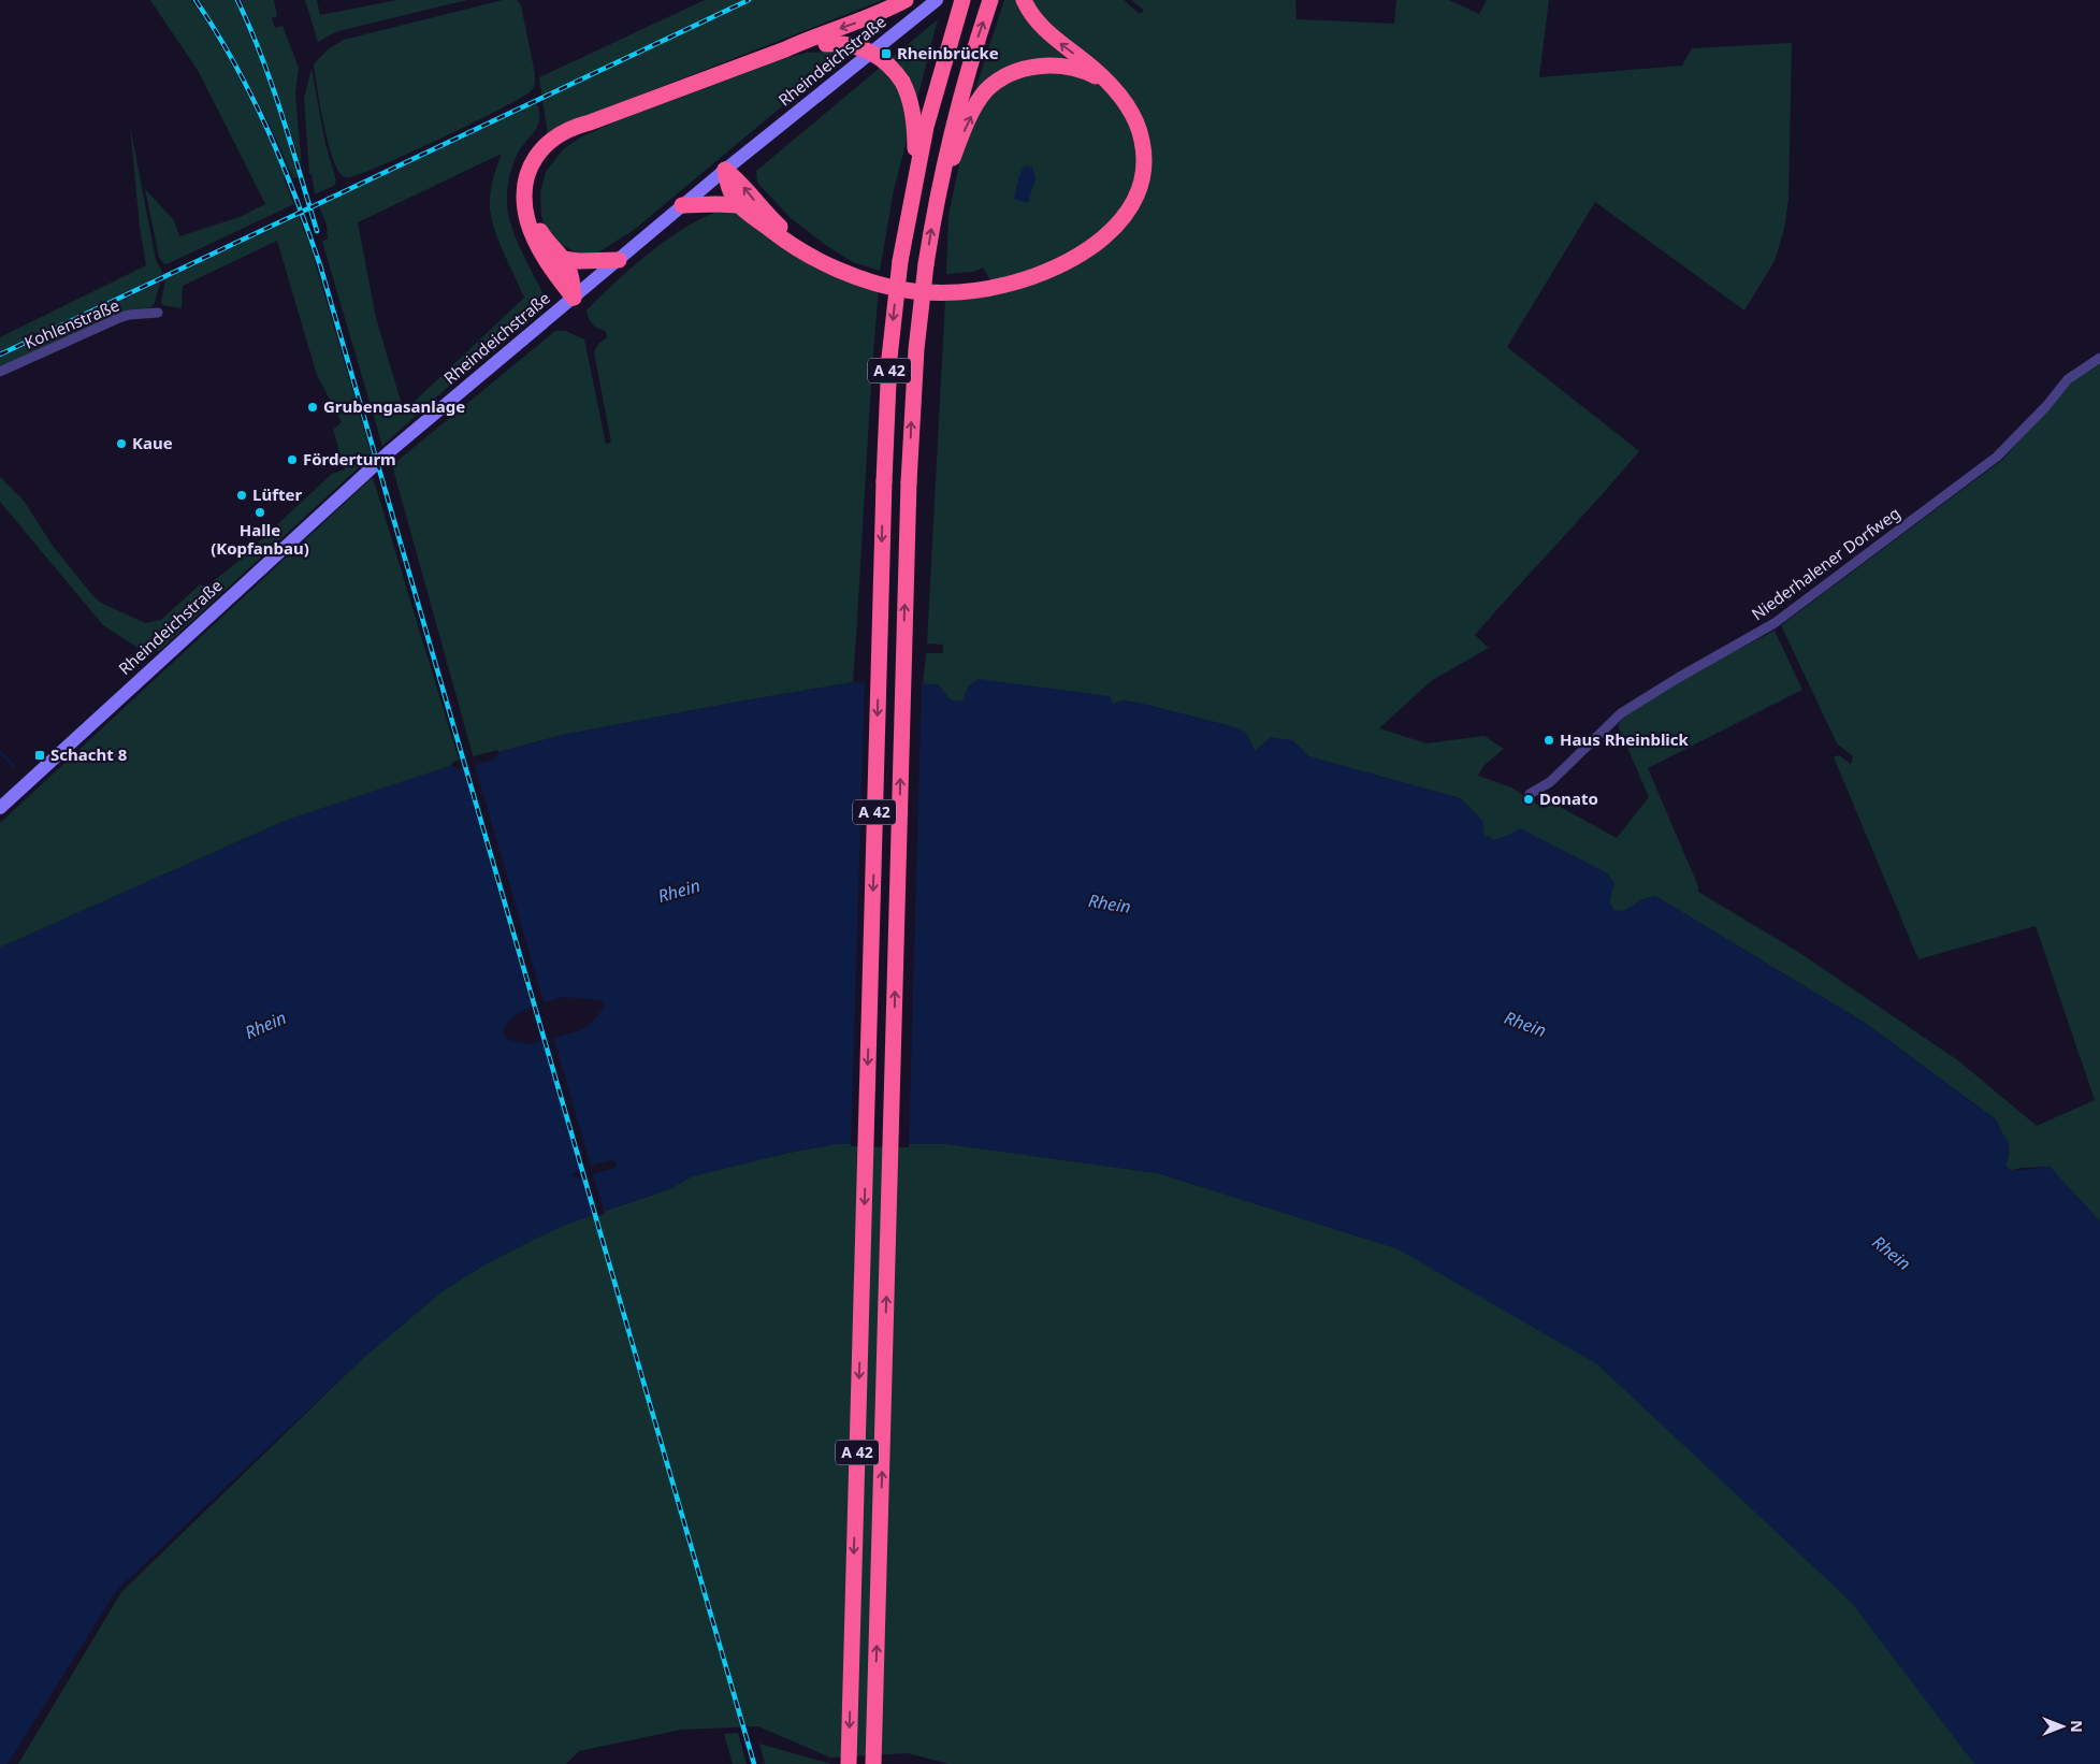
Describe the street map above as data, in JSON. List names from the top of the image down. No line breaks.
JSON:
{"streets":{"highway":["A 42"],"main road":["Rheindeichstraße"],"street":["Kohlenstraße","Niederhalener Dorfweg"]},"water":["Rhein"],"places":{"transit":["Rheinbrücke","Schacht 8"],"other":["Grubengasanlage","Kaue","Förderturm","Lüfter","Halle (Kopfanbau)","Haus Rheinblick","Donato"]},"north":"right"}
